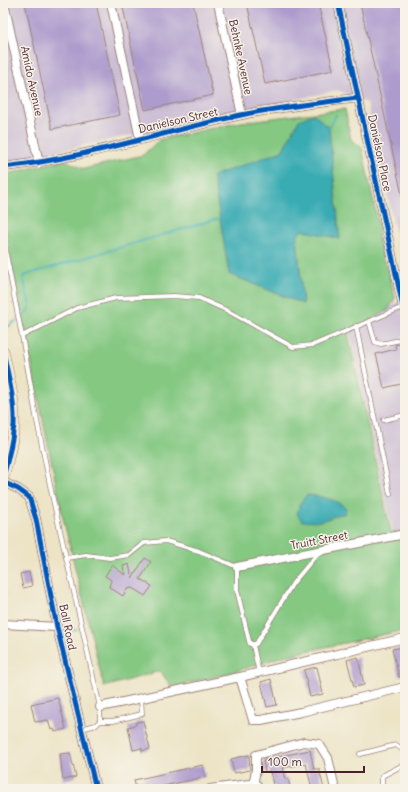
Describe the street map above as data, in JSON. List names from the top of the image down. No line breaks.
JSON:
{"streets":{"street":["Behnke Avenue","Amido Avenue","Danielson Street","Danielson Place","Truitt Street","Ball Road"]},"crossings":[["Behnke Avenue","Danielson Street"],["Amido Avenue","Danielson Street"],["Danielson Street","Danielson Place"]],"scale_bar":"100 m"}
